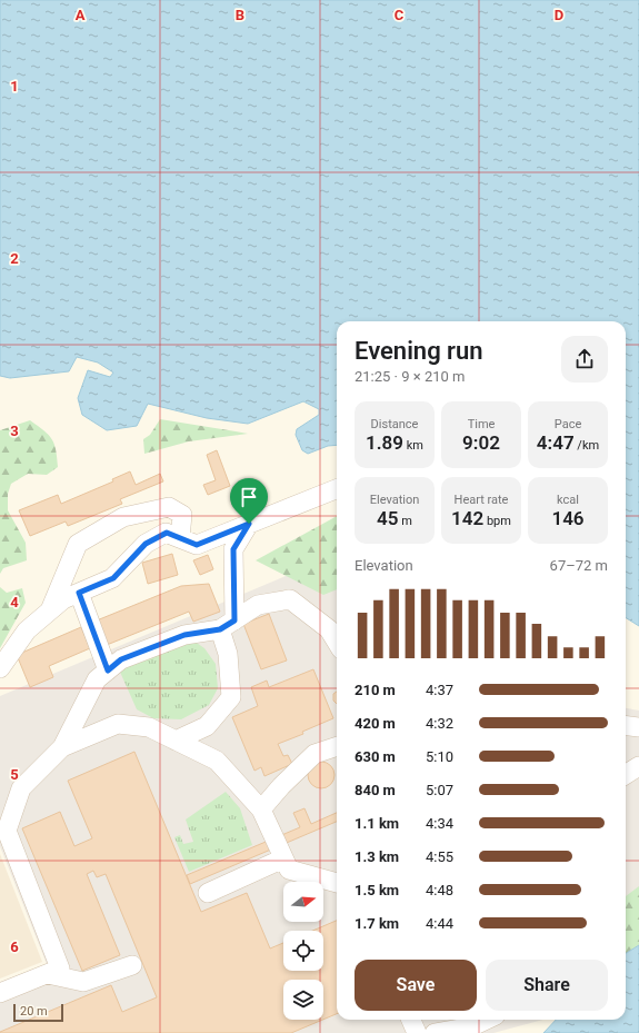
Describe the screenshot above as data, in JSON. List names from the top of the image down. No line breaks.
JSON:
{"scale_bar":"20 m","north":"right","page":{"heading":["Evening run","21:25 · 9 × 210 m"],"stats":[["Distance","1.89 km"],["Time","9:02"],["Pace","4:47 /km"],["Elevation","45 m"],["Heart rate","142 bpm"],["kcal","146"]],"chart":["Elevation","67–72 m"],"list":[{"name":"210 m","note":"4:37"},{"name":"420 m","note":"4:32"},{"name":"630 m","note":"5:10"},{"name":"840 m","note":"5:07"},{"name":"1.1 km","note":"4:34"},{"name":"1.3 km","note":"4:55"},{"name":"1.5 km","note":"4:48"},{"name":"1.7 km","note":"4:44"}],"buttons":["Save","Share"],"scale":"20 m"},"grid":{"columns":["A","B","C","D"],"rows":["1","2","3","4","5","6"]}}
